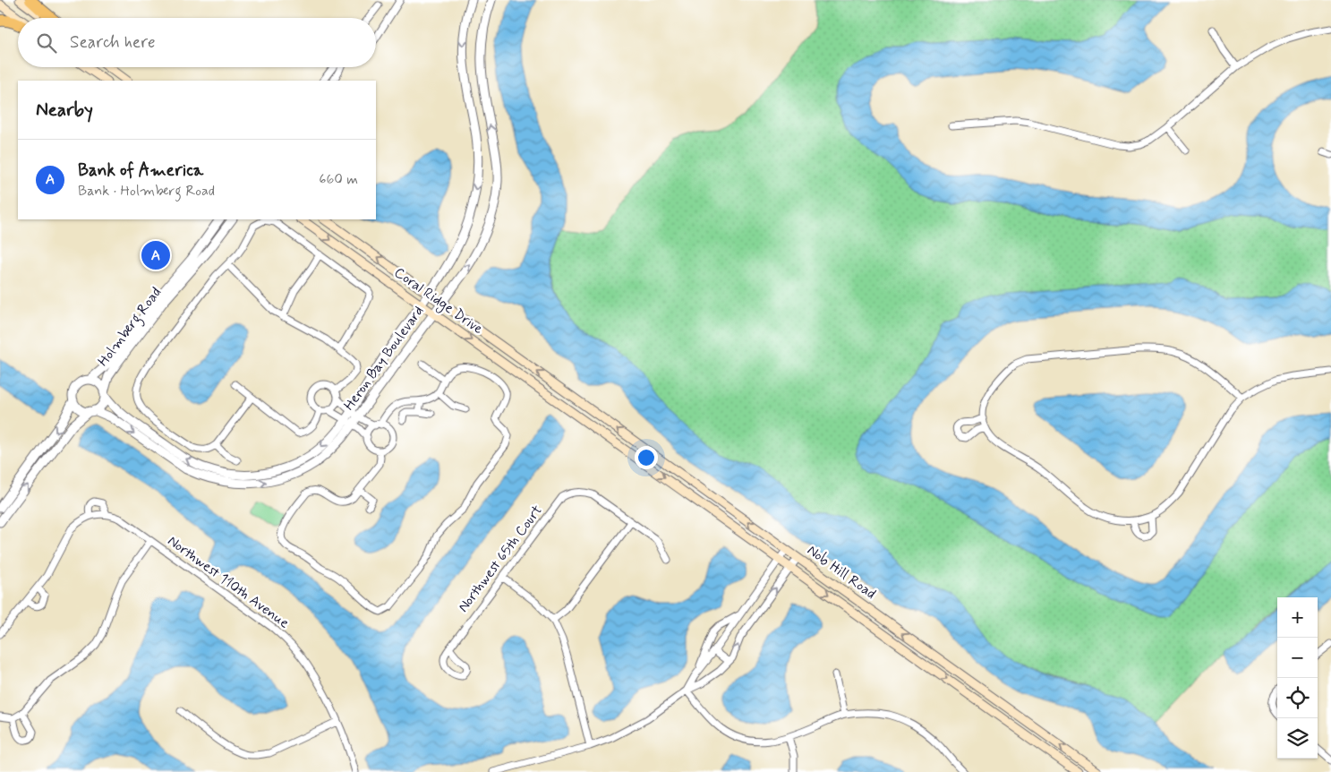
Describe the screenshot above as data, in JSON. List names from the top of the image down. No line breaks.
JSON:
{"streets":{"main road":["Coral Ridge Drive","Nob Hill Road"],"street":["Holmberg Road","Heron Bay Boulevard","Northwest 65th Court","Northwest 110th Avenue"]},"crossings":[["Coral Ridge Drive","Heron Bay Boulevard"],["Coral Ridge Drive","Nob Hill Road"],["Holmberg Road","Heron Bay Boulevard"]],"page":{"search":"Search here","heading":"Nearby","list":[{"mark":"A","name":"Bank of America","note":"Bank · Holmberg Road","value":"660 m"}],"pins":"A","map_buttons":["+","−"]}}
